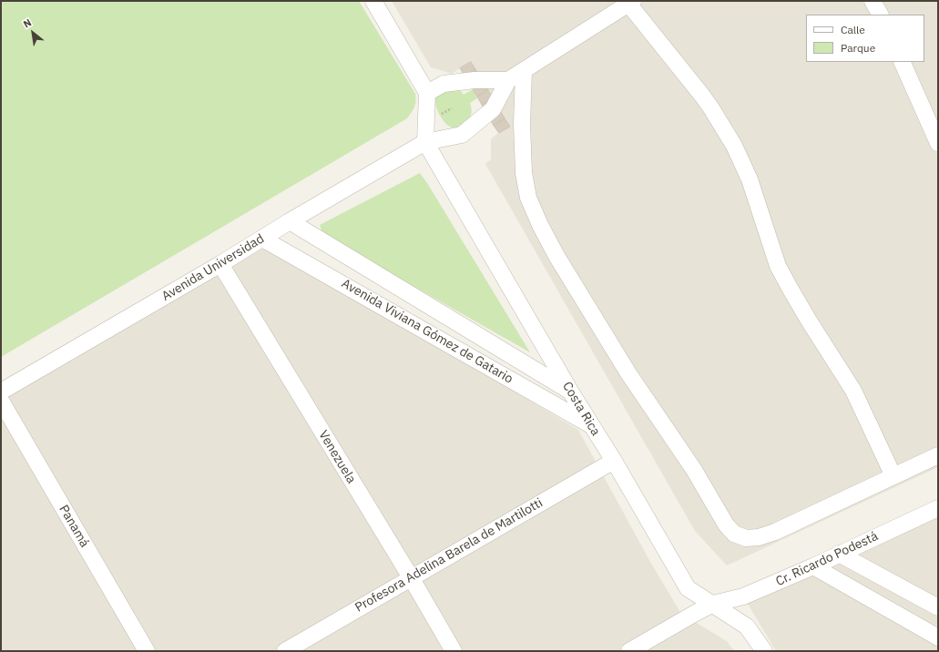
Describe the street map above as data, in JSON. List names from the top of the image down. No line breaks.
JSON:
{"streets":{"street":["Avenida Universidad","Avenida Viviana Gómez de Gatario","Costa Rica","Venezuela","Panamá","Profesora Adelina Barela de Martilotti","Cr. Ricardo Podestá"]},"crossings":[["Avenida Universidad","Avenida Viviana Gómez de Gatario"],["Avenida Universidad","Costa Rica"],["Avenida Universidad","Venezuela"],["Avenida Viviana Gómez de Gatario","Costa Rica"],["Costa Rica","Profesora Adelina Barela de Martilotti"],["Costa Rica","Cr. Ricardo Podestá"],["Venezuela","Profesora Adelina Barela de Martilotti"]],"legend":["Calle","Parque"],"north":"top left"}
